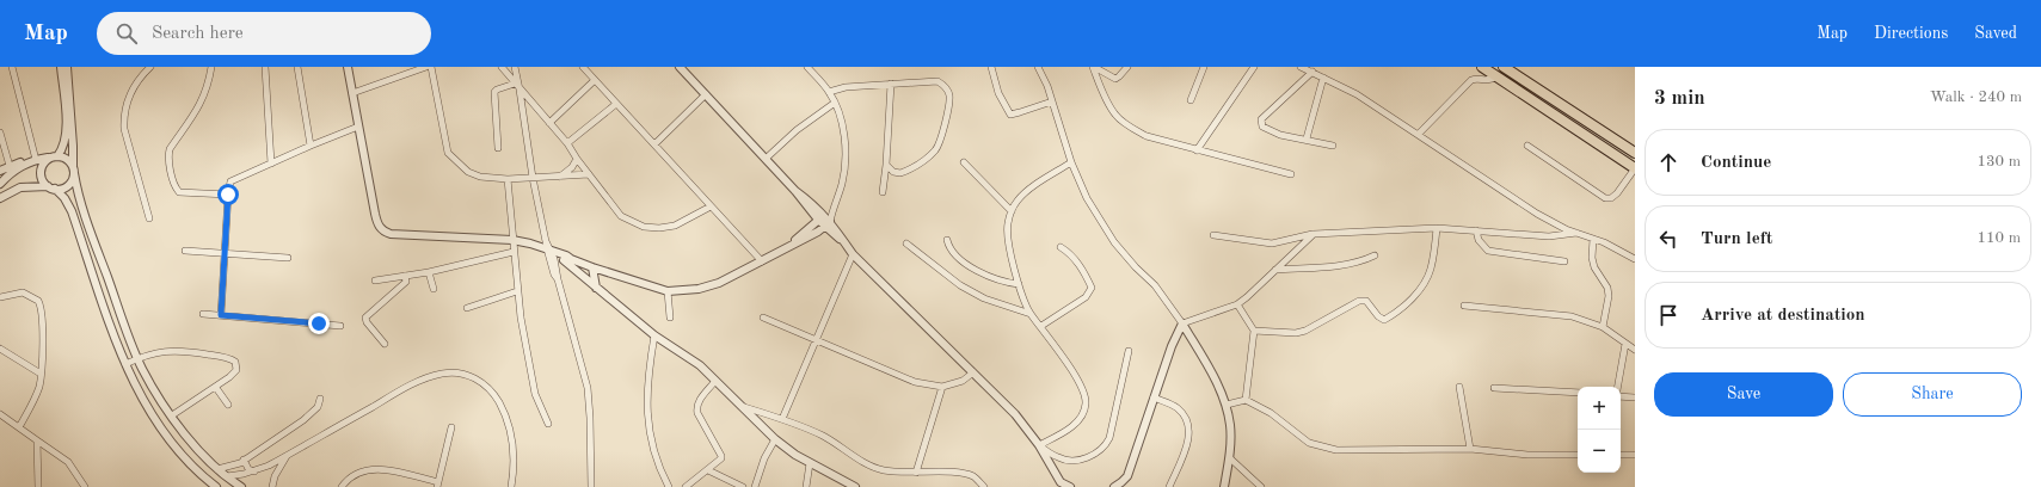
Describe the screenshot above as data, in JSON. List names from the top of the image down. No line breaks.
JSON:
{"page":{"header":"Map","search":"Search here","nav":["Map","Directions","Saved"],"heading":["3 min","Walk · 240 m"],"list":[["Continue","130 m"],["Turn left","110 m"],"Arrive at destination"],"buttons":["Save","Share"],"map_buttons":["+","−"]}}
